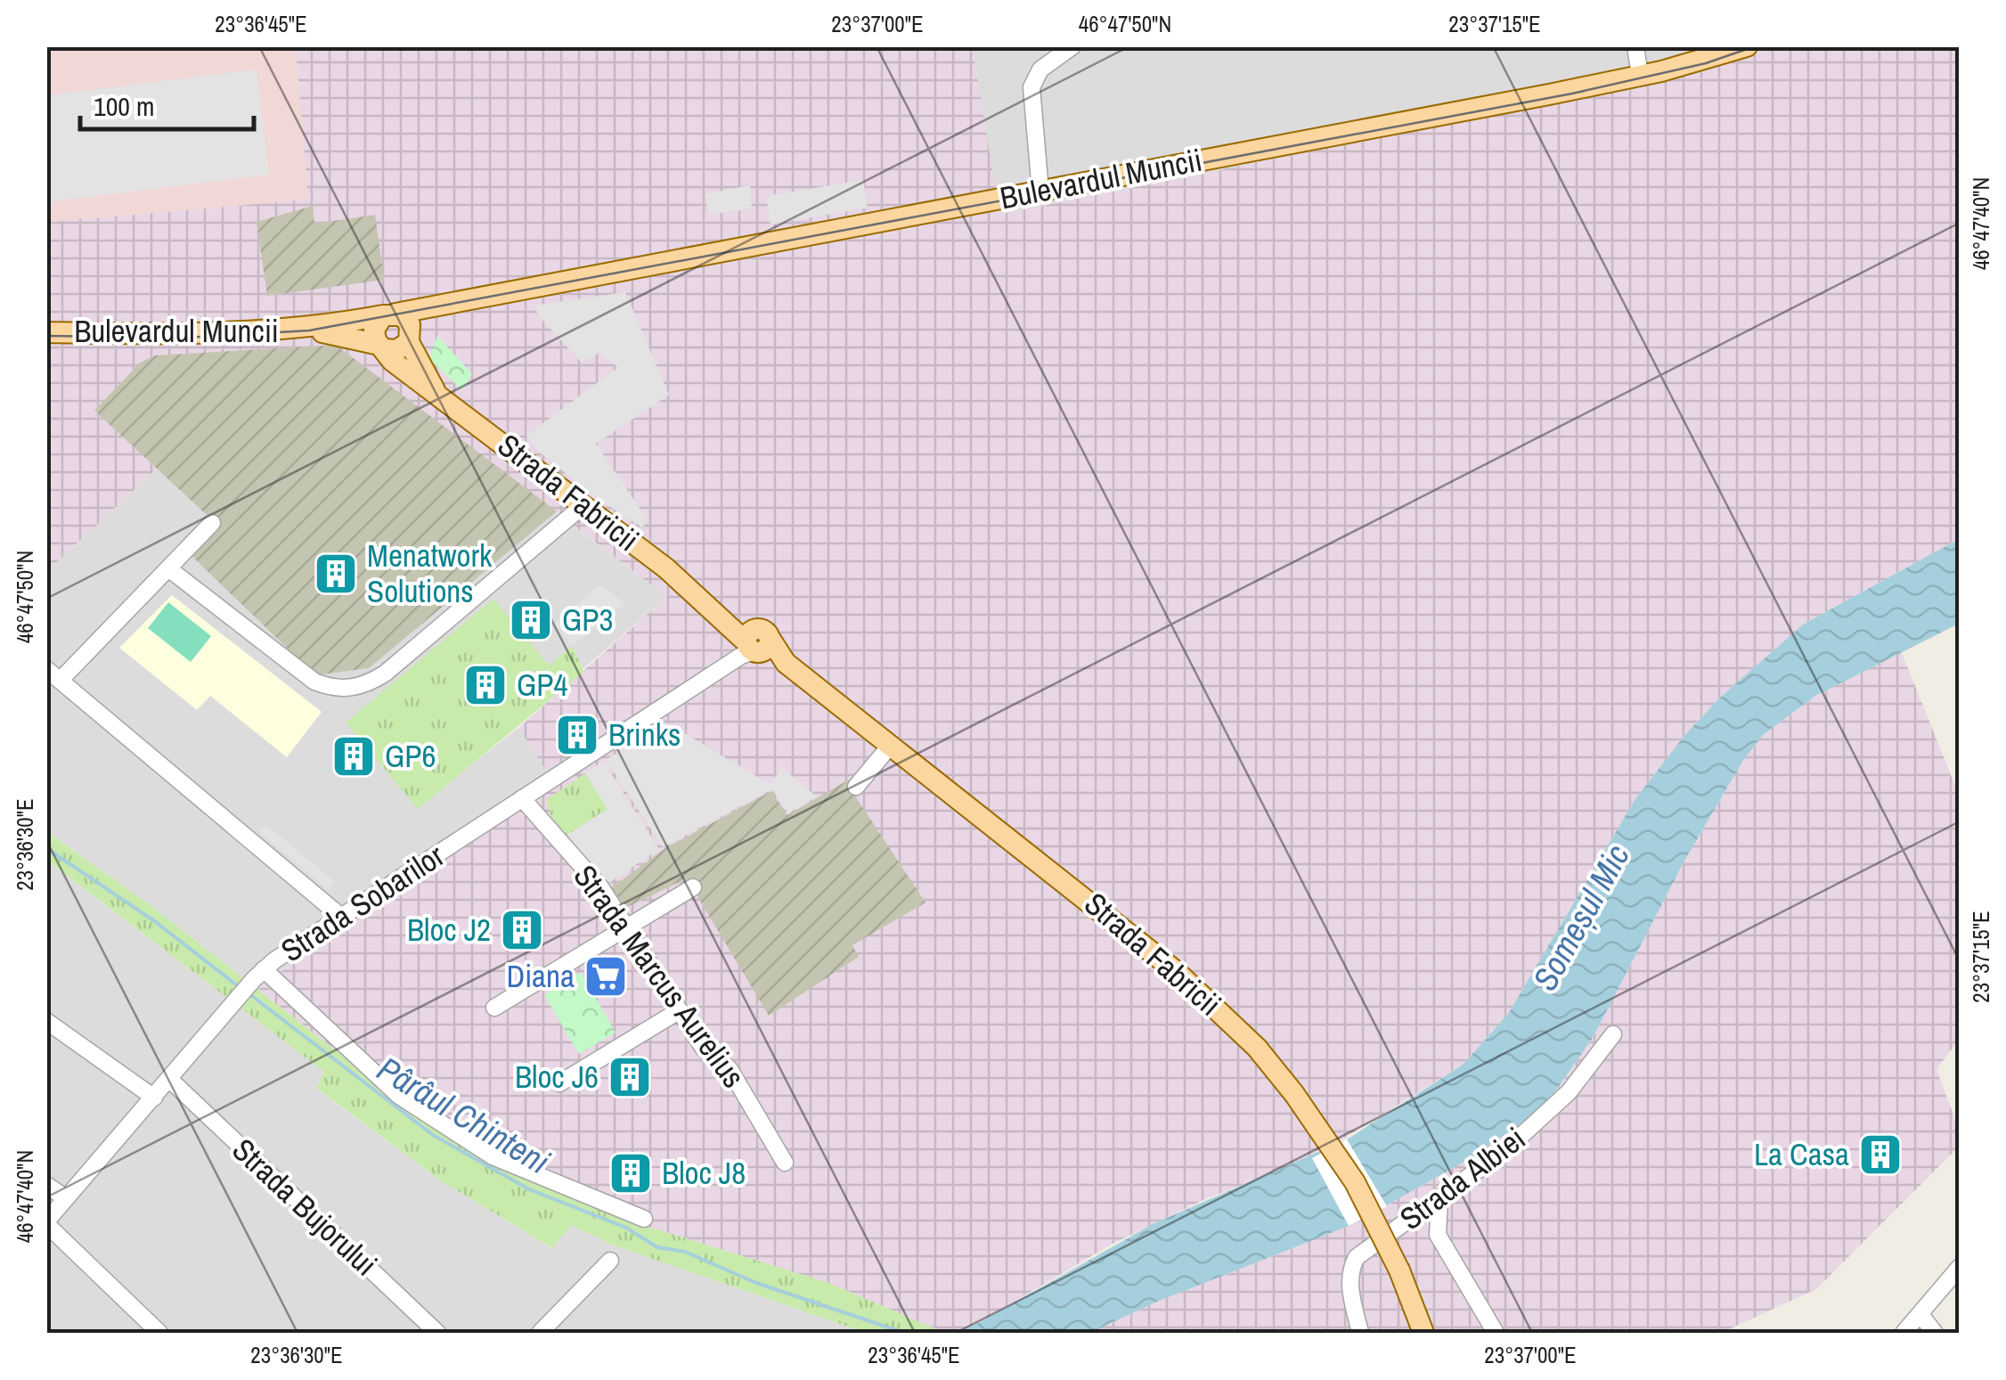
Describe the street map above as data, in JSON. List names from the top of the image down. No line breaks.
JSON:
{"streets":{"main road":["Bulevardul Muncii","Strada Fabricii"],"street":["Strada Sobarilor","Strada Marcus Aurelius","Strada Albiei","Strada Bujorului"]},"crossings":[["Bulevardul Muncii","Strada Fabricii"],["Strada Fabricii","Strada Sobarilor"],["Strada Sobarilor","Strada Marcus Aurelius"],["Strada Sobarilor","Strada Bujorului"]],"water":["Someșul Mic","Pârâul Chinteni"],"places":{"building":["Menatwork Solutions","GP3","GP4","Brinks","GP6","Bloc J2","Bloc J6","La Casa","Bloc J8"],"supermarket":["Diana"]},"scale_bar":"100 m","coordinates":["23°36'45\"E","23°37'00\"E","46°47'50\"N","23°37'15\"E","46°47'40\"N","23°36'30\"E"]}
